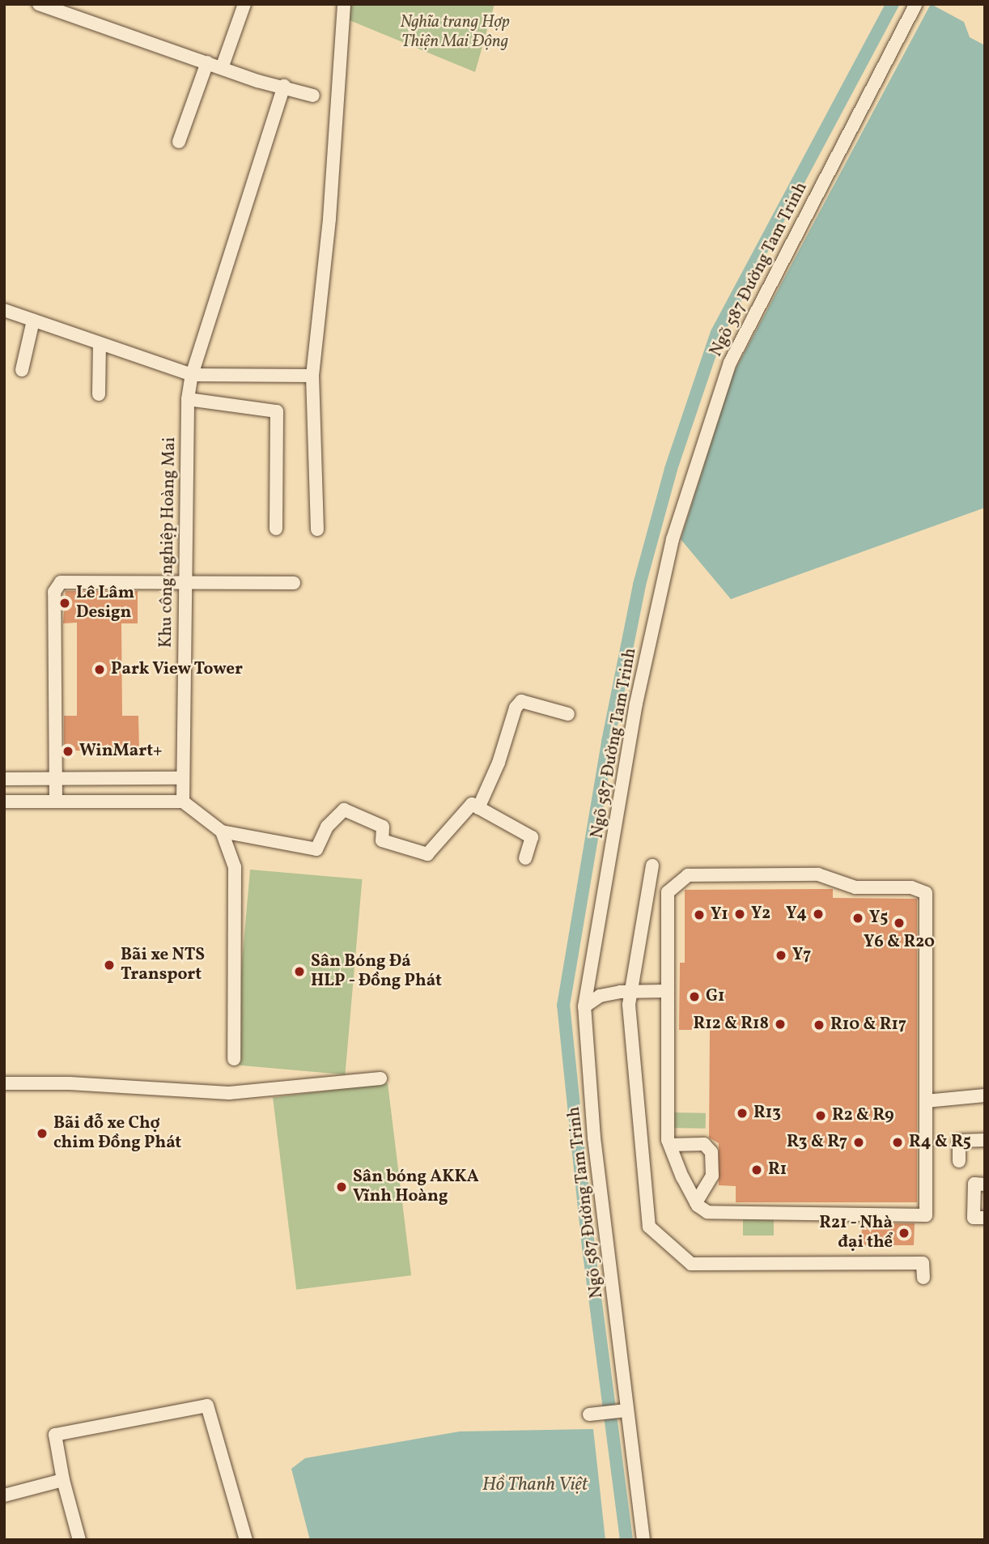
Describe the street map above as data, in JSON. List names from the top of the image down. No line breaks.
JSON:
{"streets":{"street":["Ngõ 587 Đường Tam Trinh","Khu công nghiệp Hoàng Mai"]},"water":["Hồ Thanh Việt"],"parks":["Nghĩa trang Hợp Thiện Mai Động"],"places":["Lê Lâm Design","Park View Tower","WinMart+","Y2","Y4","Y1","Y5","Y6 & R20","Y7","Bãi xe NTS Transport","Sân Bóng Đá HLP - Đồng Phát","G1","R12 & R18","R10 & R17","R13","R2 & R9","Bãi đỗ xe Chợ chim Đồng Phát","R3 & R7","R4 & R5","R1","Sân bóng AKKA Vĩnh Hoàng","R21 - Nhà đại thể"]}
